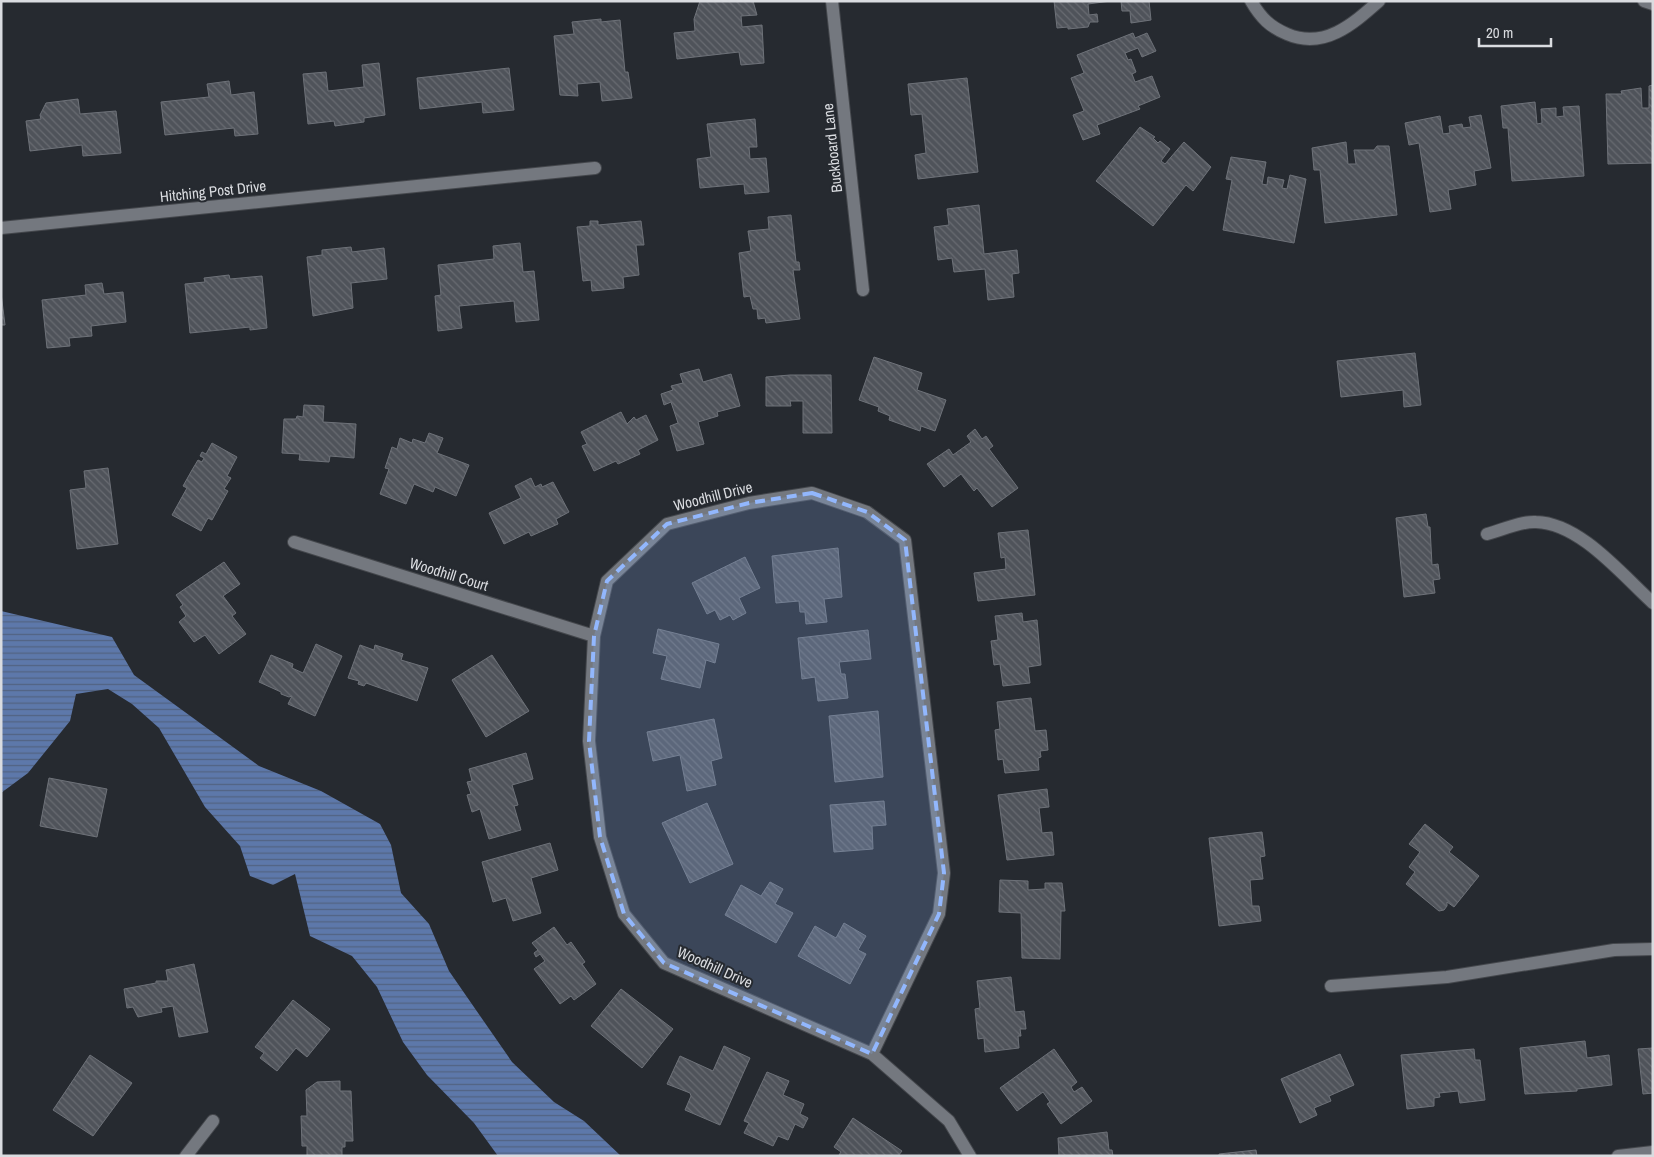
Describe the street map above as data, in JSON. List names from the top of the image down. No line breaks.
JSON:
{"streets":{"street":["Buckboard Lane","Hitching Post Drive","Woodhill Drive","Woodhill Court"]},"crossings":[["Woodhill Drive","Woodhill Court"]],"scale_bar":"20 m"}
